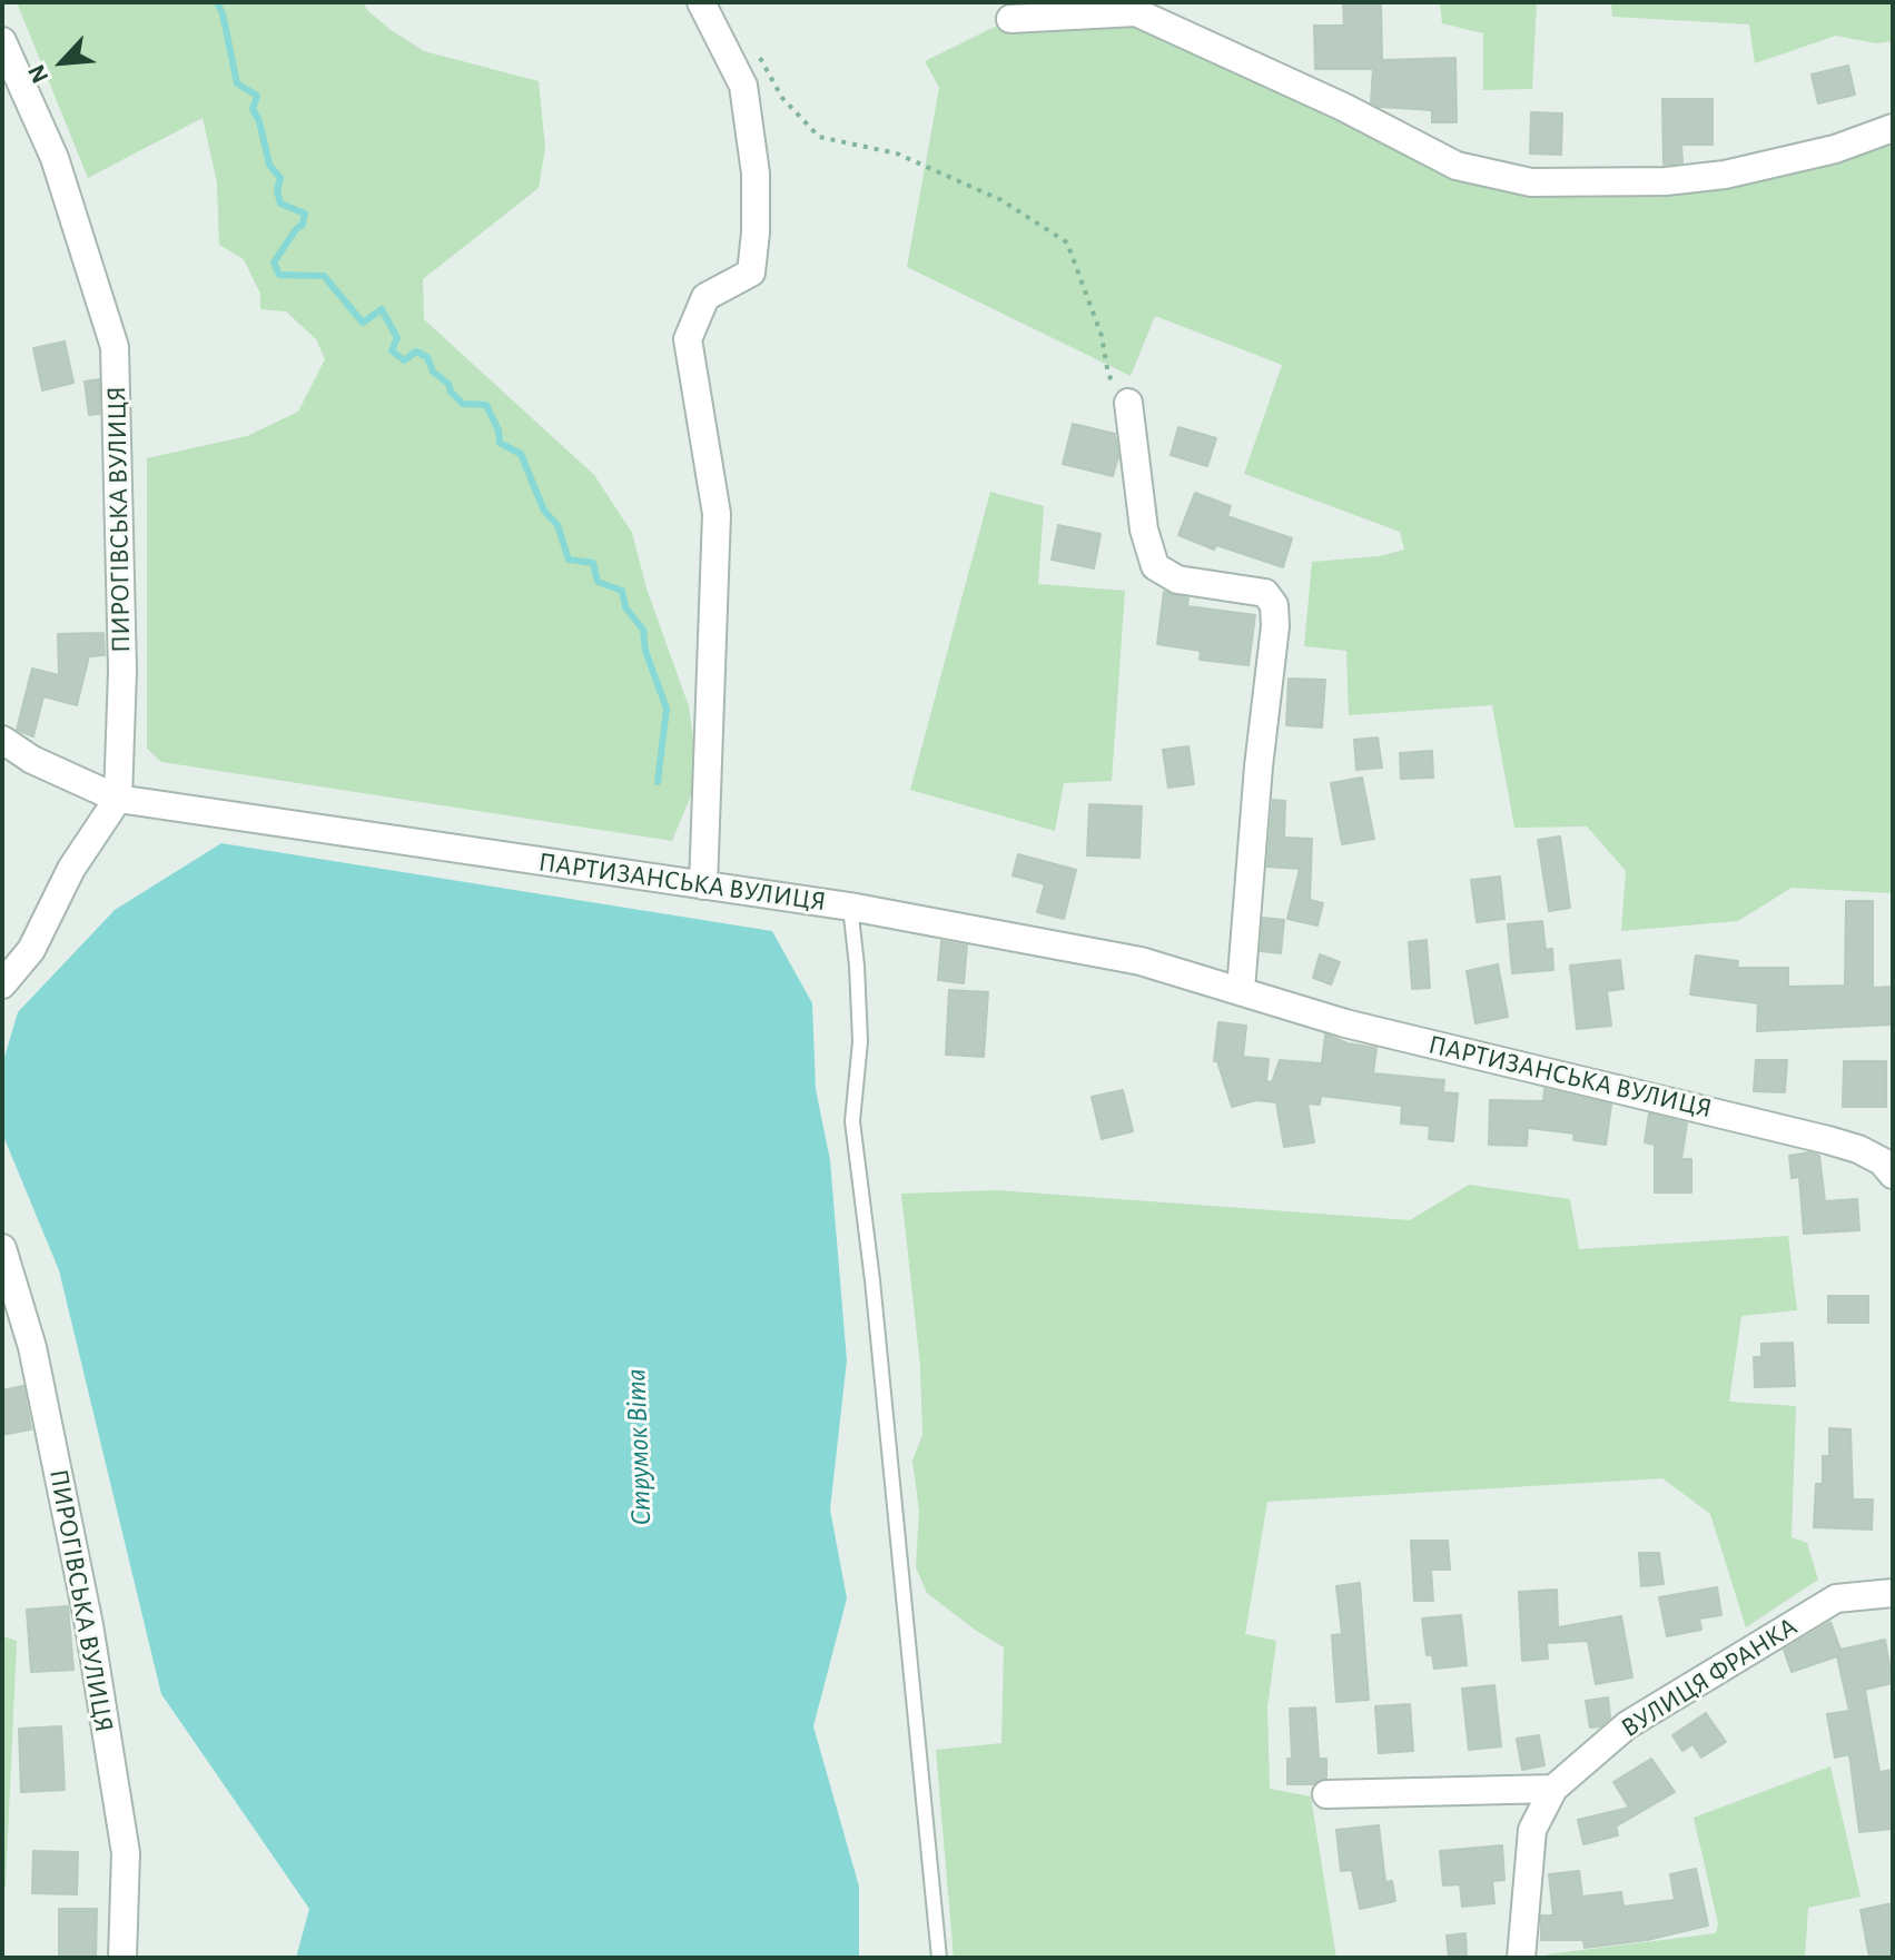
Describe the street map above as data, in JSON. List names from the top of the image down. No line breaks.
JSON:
{"streets":{"street":["ПИРОГІВСЬКА ВУЛИЦЯ","ПАРТИЗАНСЬКА ВУЛИЦЯ","ВУЛИЦЯ ФРАНКА"]},"crossings":[["ПИРОГІВСЬКА ВУЛИЦЯ","ПАРТИЗАНСЬКА ВУЛИЦЯ"]],"water":["Струмок Віта"],"north":"bottom left"}
